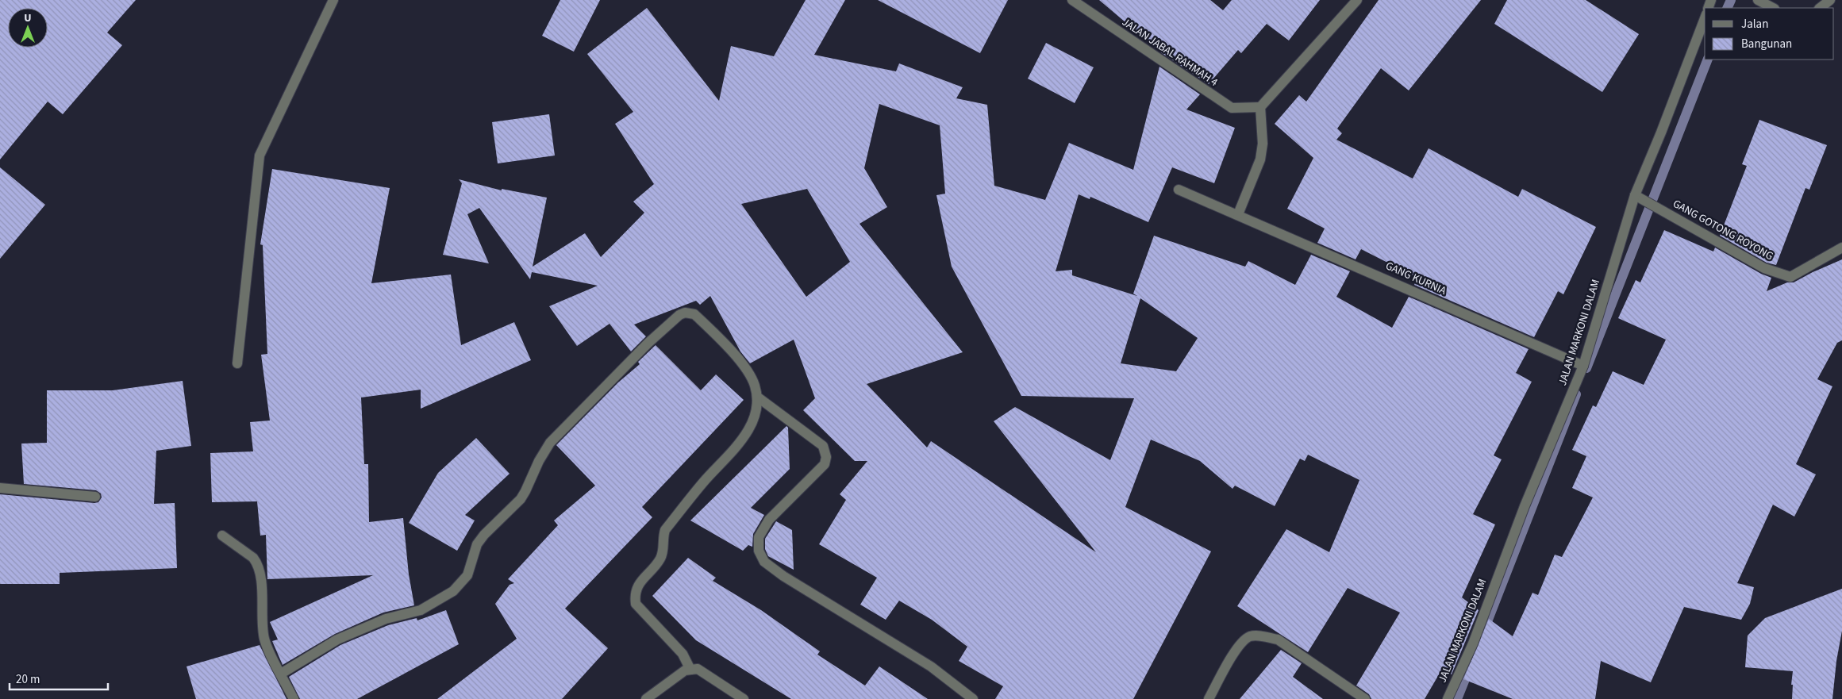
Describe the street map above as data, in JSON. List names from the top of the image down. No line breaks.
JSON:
{"streets":{"street":["JALAN JABAL RAHMAH 4","GANG GOTONG ROYONG","GANG KURNIA","JALAN MARKONI DALAM"]},"crossings":[["GANG GOTONG ROYONG","JALAN MARKONI DALAM"],["GANG KURNIA","JALAN MARKONI DALAM"]],"legend":["Jalan","Bangunan"],"scale_bar":"20 m","north":"top"}
